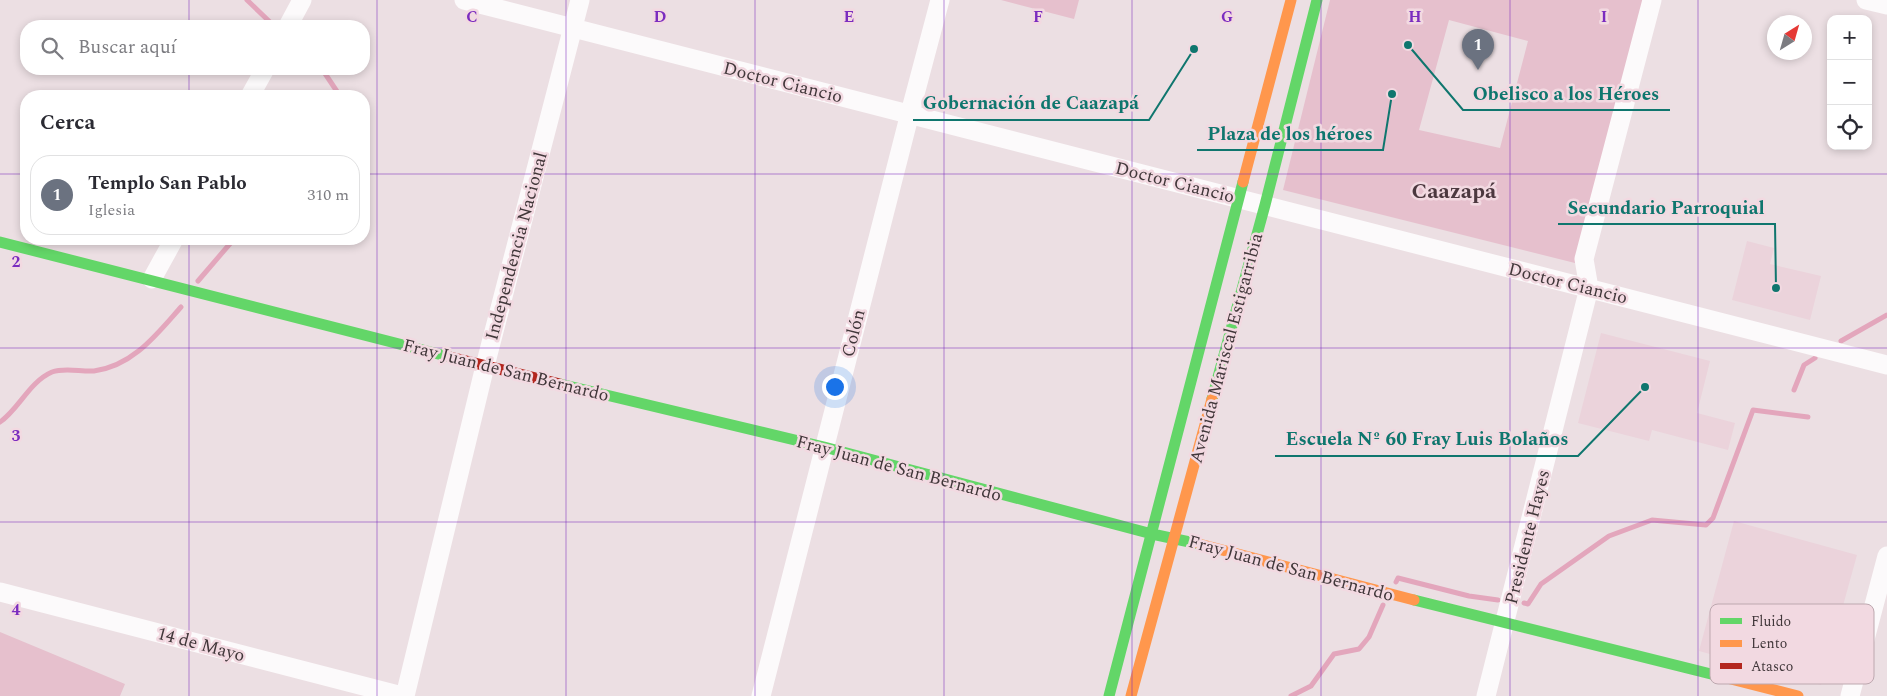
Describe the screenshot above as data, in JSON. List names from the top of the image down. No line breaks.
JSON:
{"streets":{"street":["Doctor Ciancio","Independencia Nacional","Colón","Avenida Mariscal Estigarribia","Fray Juan de San Bernardo","Presidente Hayes","14 de Mayo"]},"crossings":[["Doctor Ciancio","Independencia Nacional"],["Doctor Ciancio","Colón"],["Doctor Ciancio","Avenida Mariscal Estigarribia"],["Doctor Ciancio","Presidente Hayes"],["Independencia Nacional","Fray Juan de San Bernardo"],["Independencia Nacional","14 de Mayo"],["Colón","Fray Juan de San Bernardo"],["Avenida Mariscal Estigarribia","Fray Juan de San Bernardo"],["Fray Juan de San Bernardo","Presidente Hayes"]],"districts":["Caazapá"],"places":["Obelisco a los Héroes","Gobernación de Caazapá","Plaza de los héroes","Secundario Parroquial","Escuela Nº 60 Fray Luis Bolaños"],"legend":["Fluido","Lento","Atasco"],"north":"top right","page":{"map_buttons":["+","−"],"search":"Buscar aquí","pins":"1","heading":"Cerca","list":[{"mark":"1","name":"Templo San Pablo","note":"Iglesia","value":"310 m"}]},"grid":{"columns":["C","D","E","F","G","H","I"],"rows":["2","3","4"]}}
